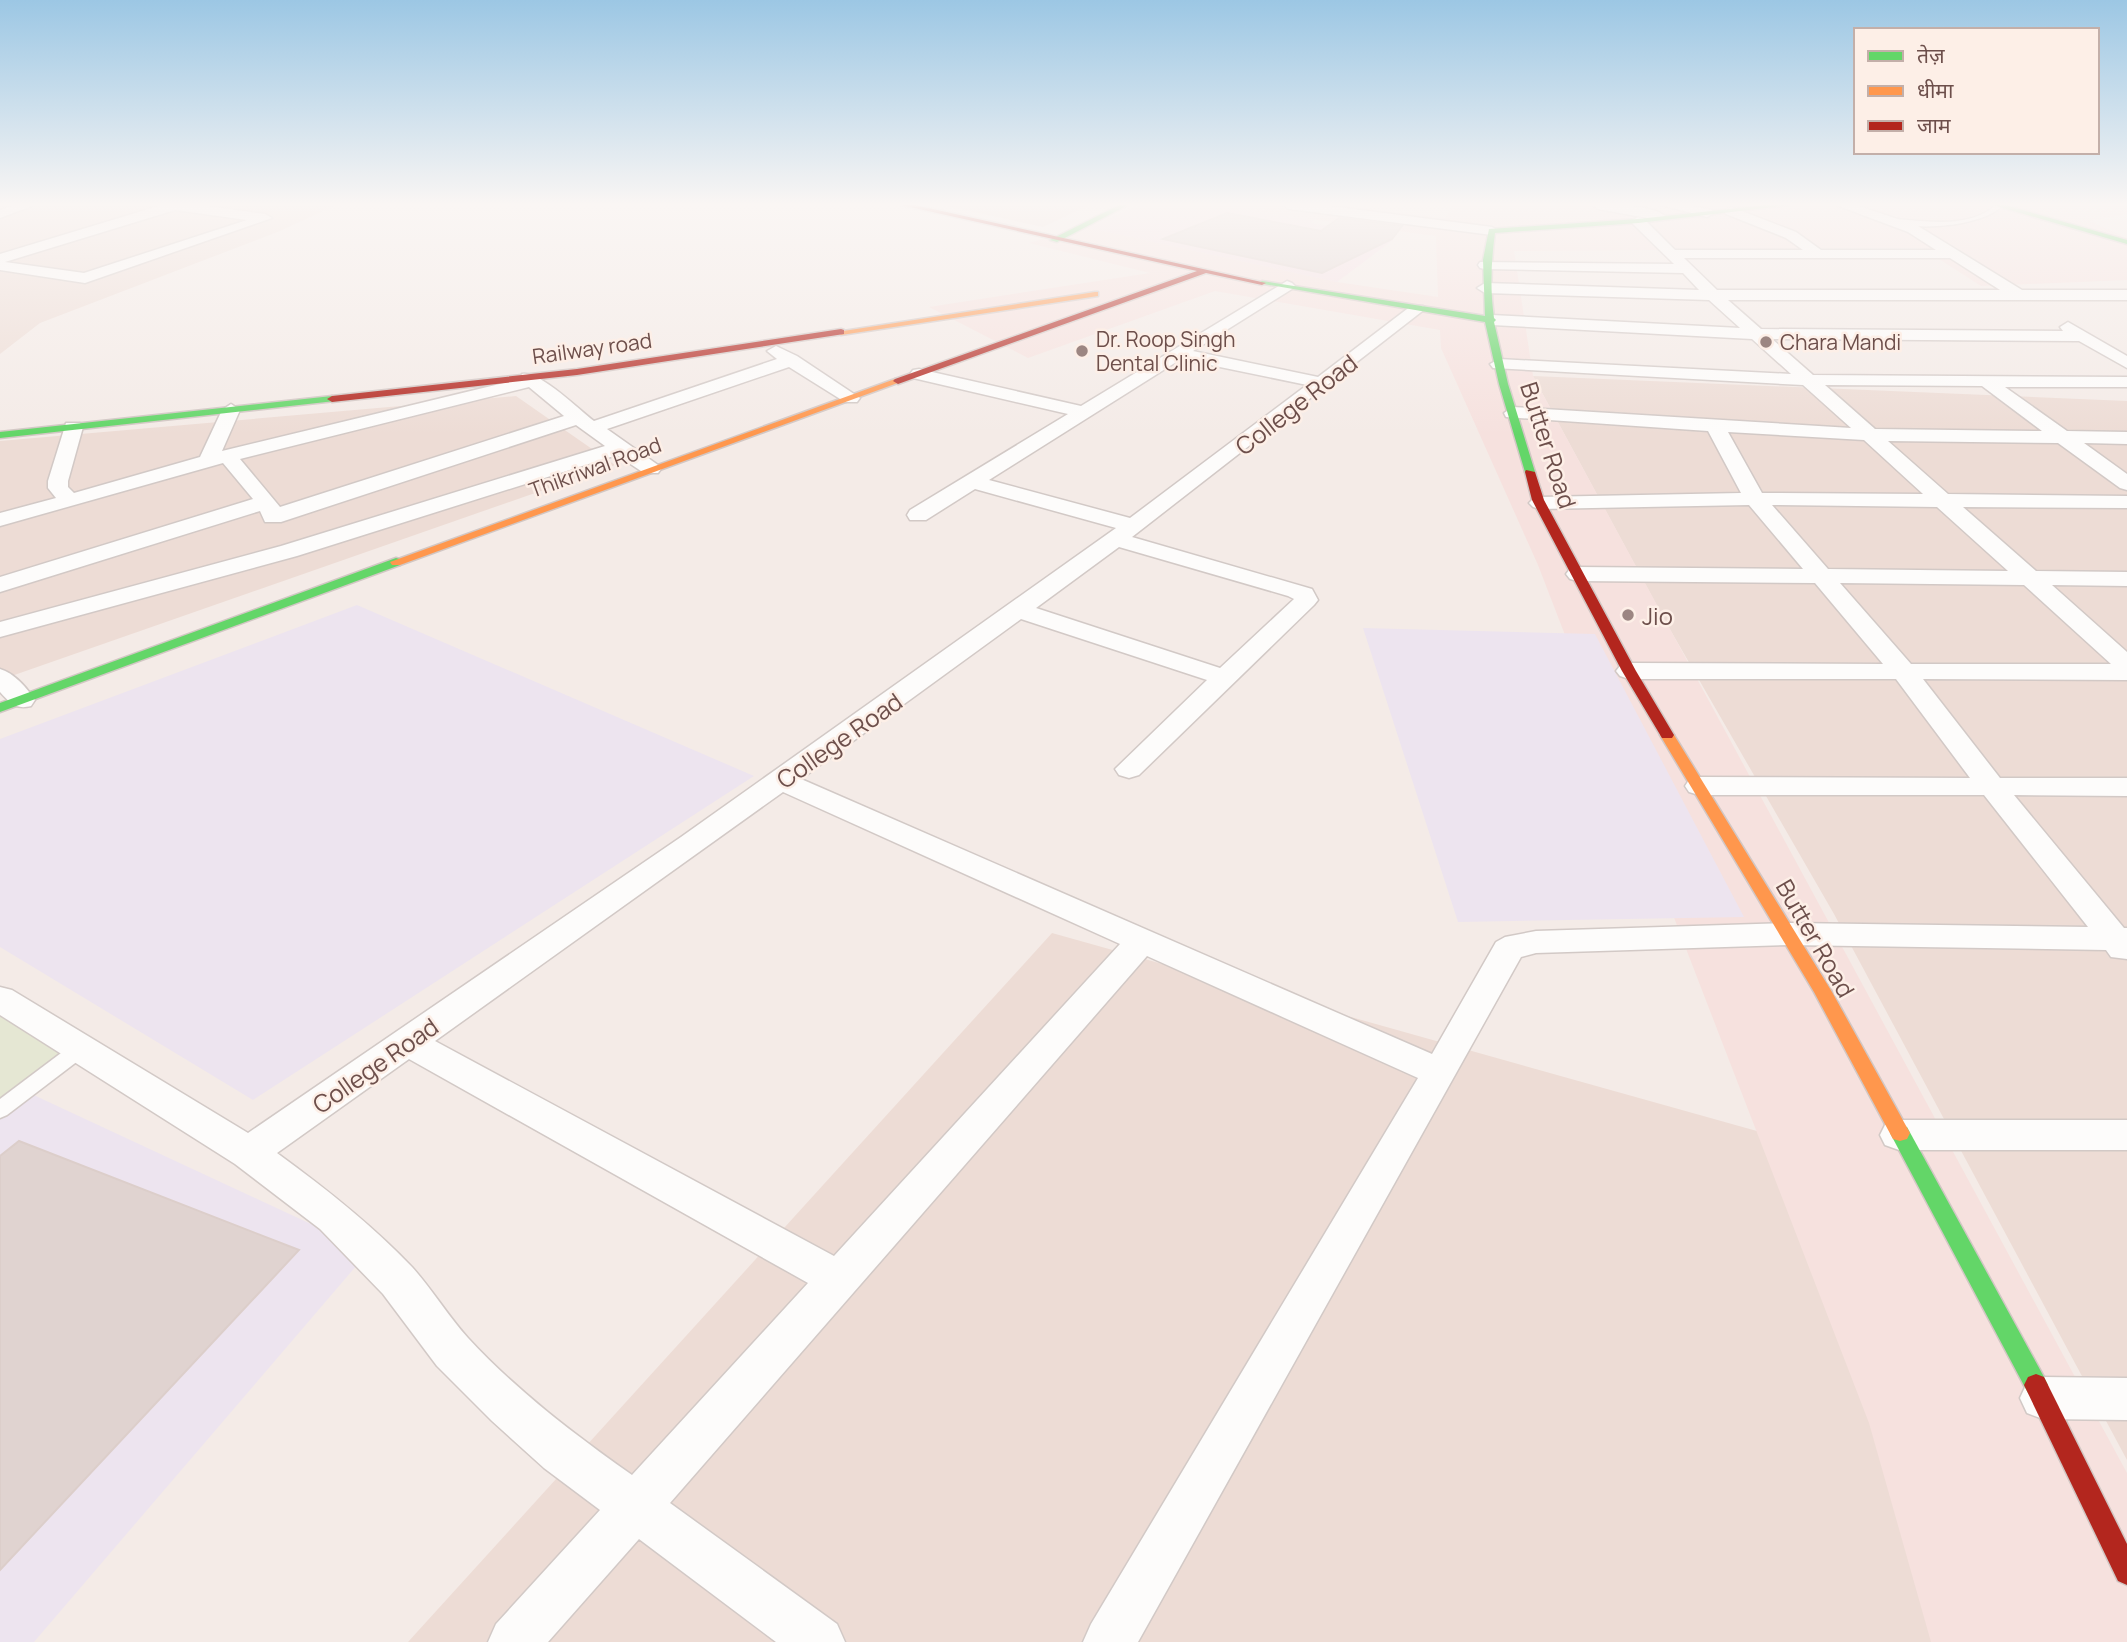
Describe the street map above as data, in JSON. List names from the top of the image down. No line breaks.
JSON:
{"streets":{"main road":["Railway road","Butter Road","Thikriwal Road"],"street":["College Road"]},"places":["Chara Mandi","Dr. Roop Singh Dental Clinic","Jio"],"legend":["तेज़","धीमा","जाम"]}
